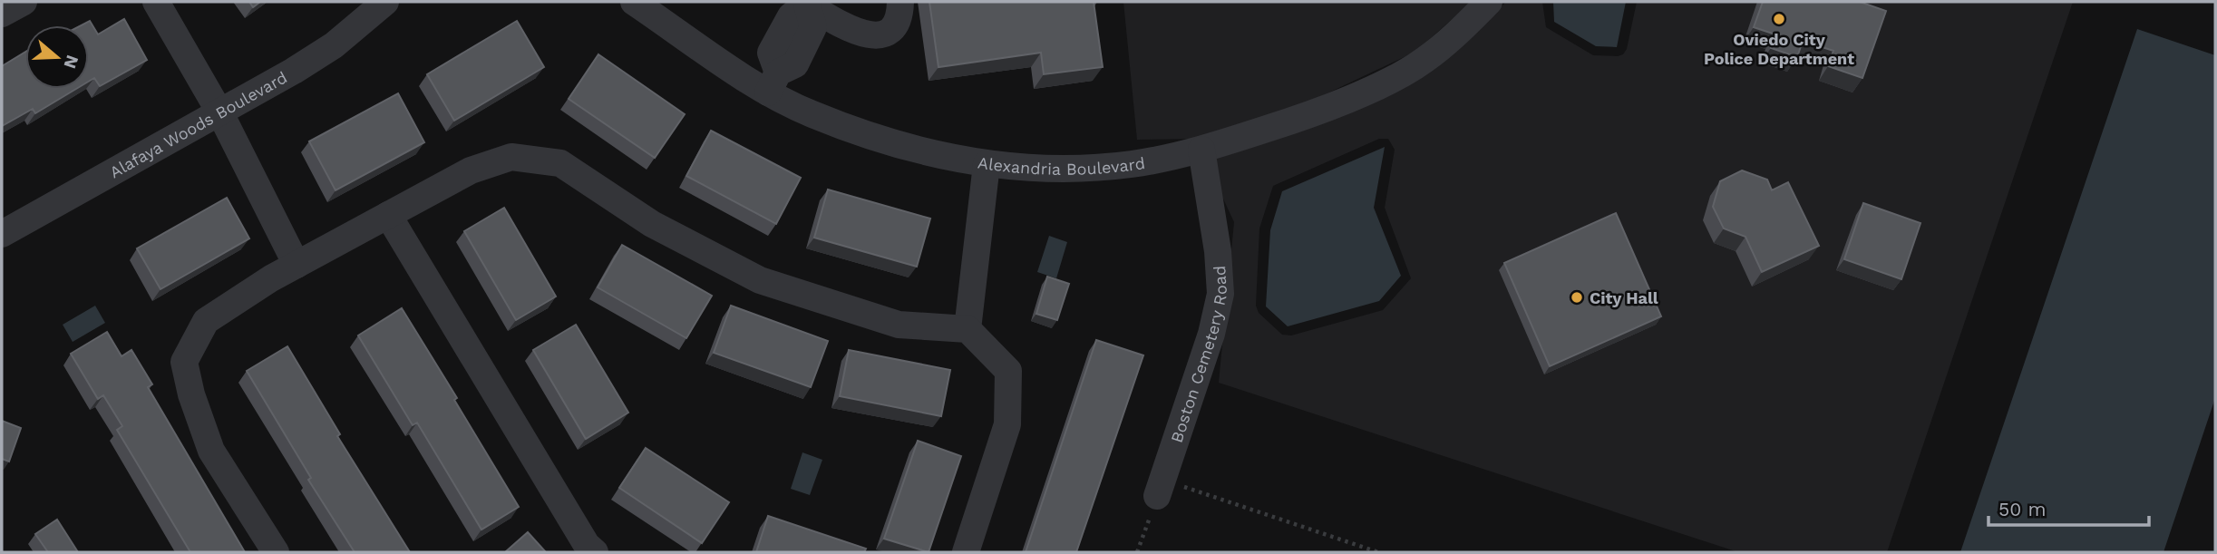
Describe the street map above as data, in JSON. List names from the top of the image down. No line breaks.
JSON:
{"streets":{"street":["Alafaya Woods Boulevard","Alexandria Boulevard","Boston Cemetery Road"]},"crossings":[["Alexandria Boulevard","Boston Cemetery Road"]],"places":["Oviedo City Police Department","City Hall"],"scale_bar":"50 m","north":"right"}
